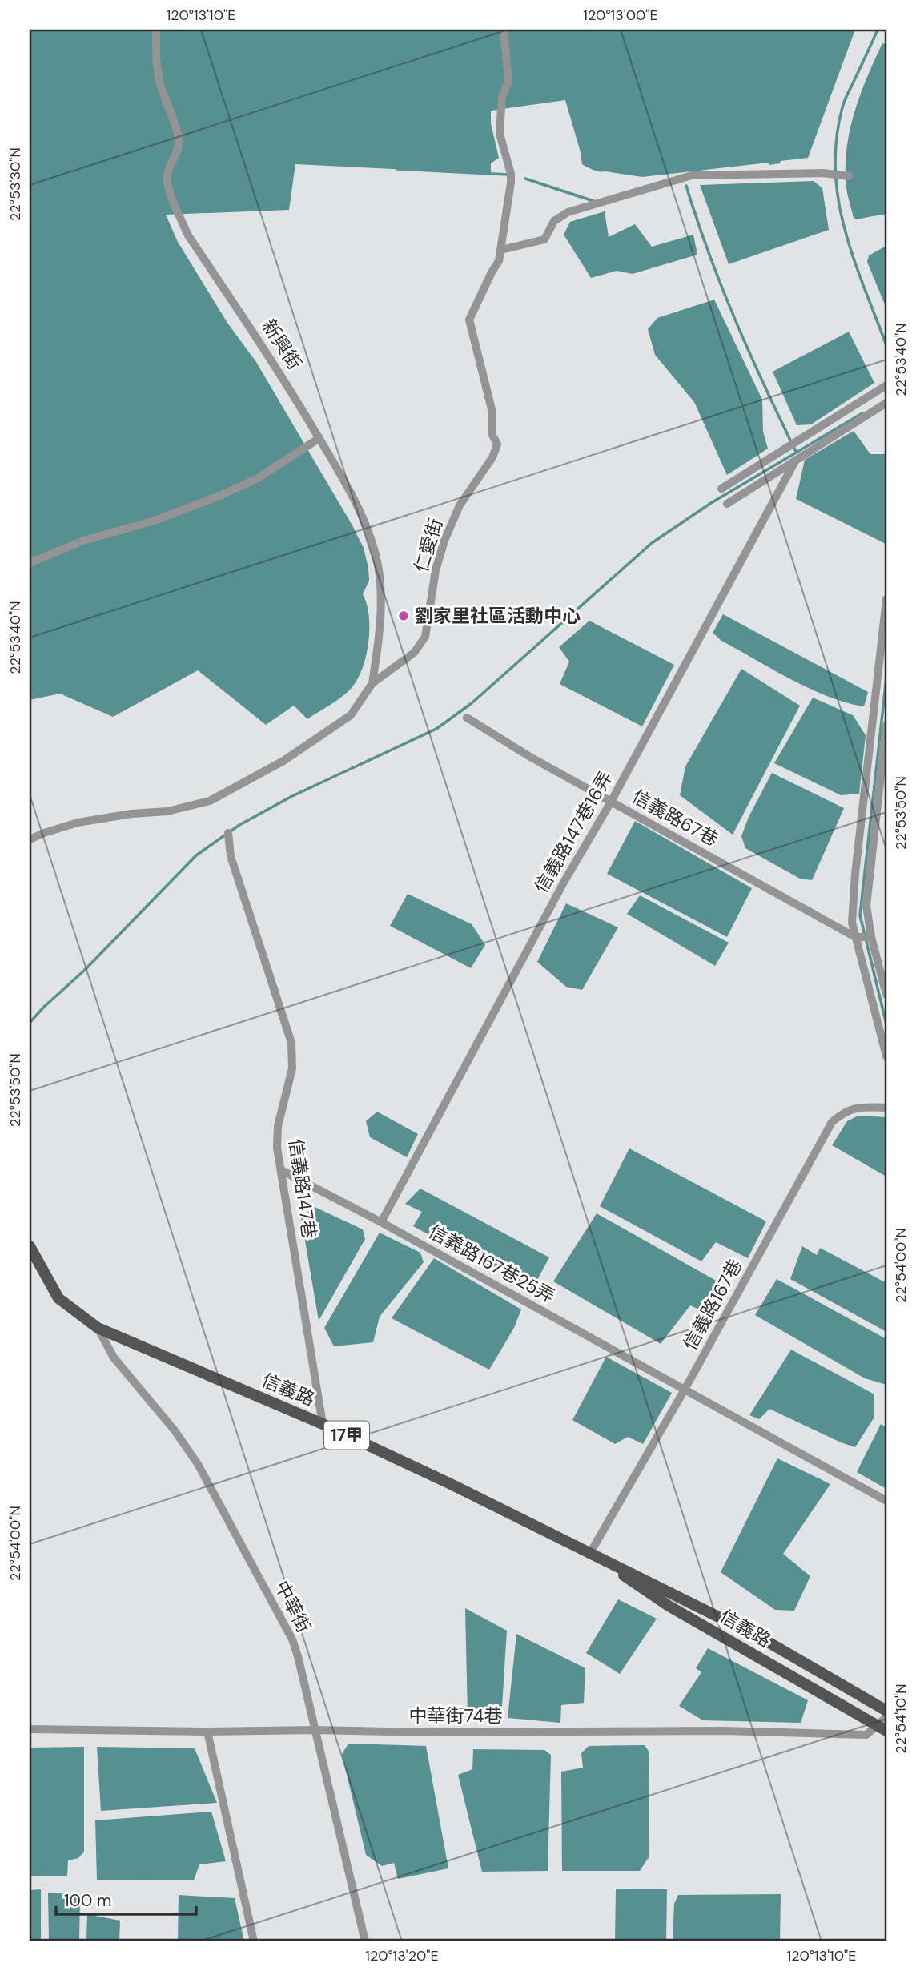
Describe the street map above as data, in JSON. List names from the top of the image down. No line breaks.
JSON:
{"streets":{"main road":["信義路","17甲"],"street":["新興街","仁愛街","信義路67巷","信義路147巷16弄","信義路147巷","信義路167巷25弄","信義路167巷","中華街","中華街74巷"]},"crossings":[["新興街","仁愛街"],["信義路67巷","信義路147巷16弄"],["信義路147巷16弄","信義路167巷25弄"],["信義路147巷","信義路167巷25弄"],["信義路147巷","信義路"],["信義路167巷25弄","信義路167巷"],["信義路167巷","信義路"],["信義路","中華街"],["信義路","中華街74巷"],["中華街","中華街74巷"]],"places":["劉家里社區活動中心"],"scale_bar":"100 m","coordinates":["120°13'10\"E","120°13'00\"E","22°53'30\"N","22°53'40\"N","22°53'50\"N","22°54'00\"N","22°54'10\"N","120°13'20\"E"]}
